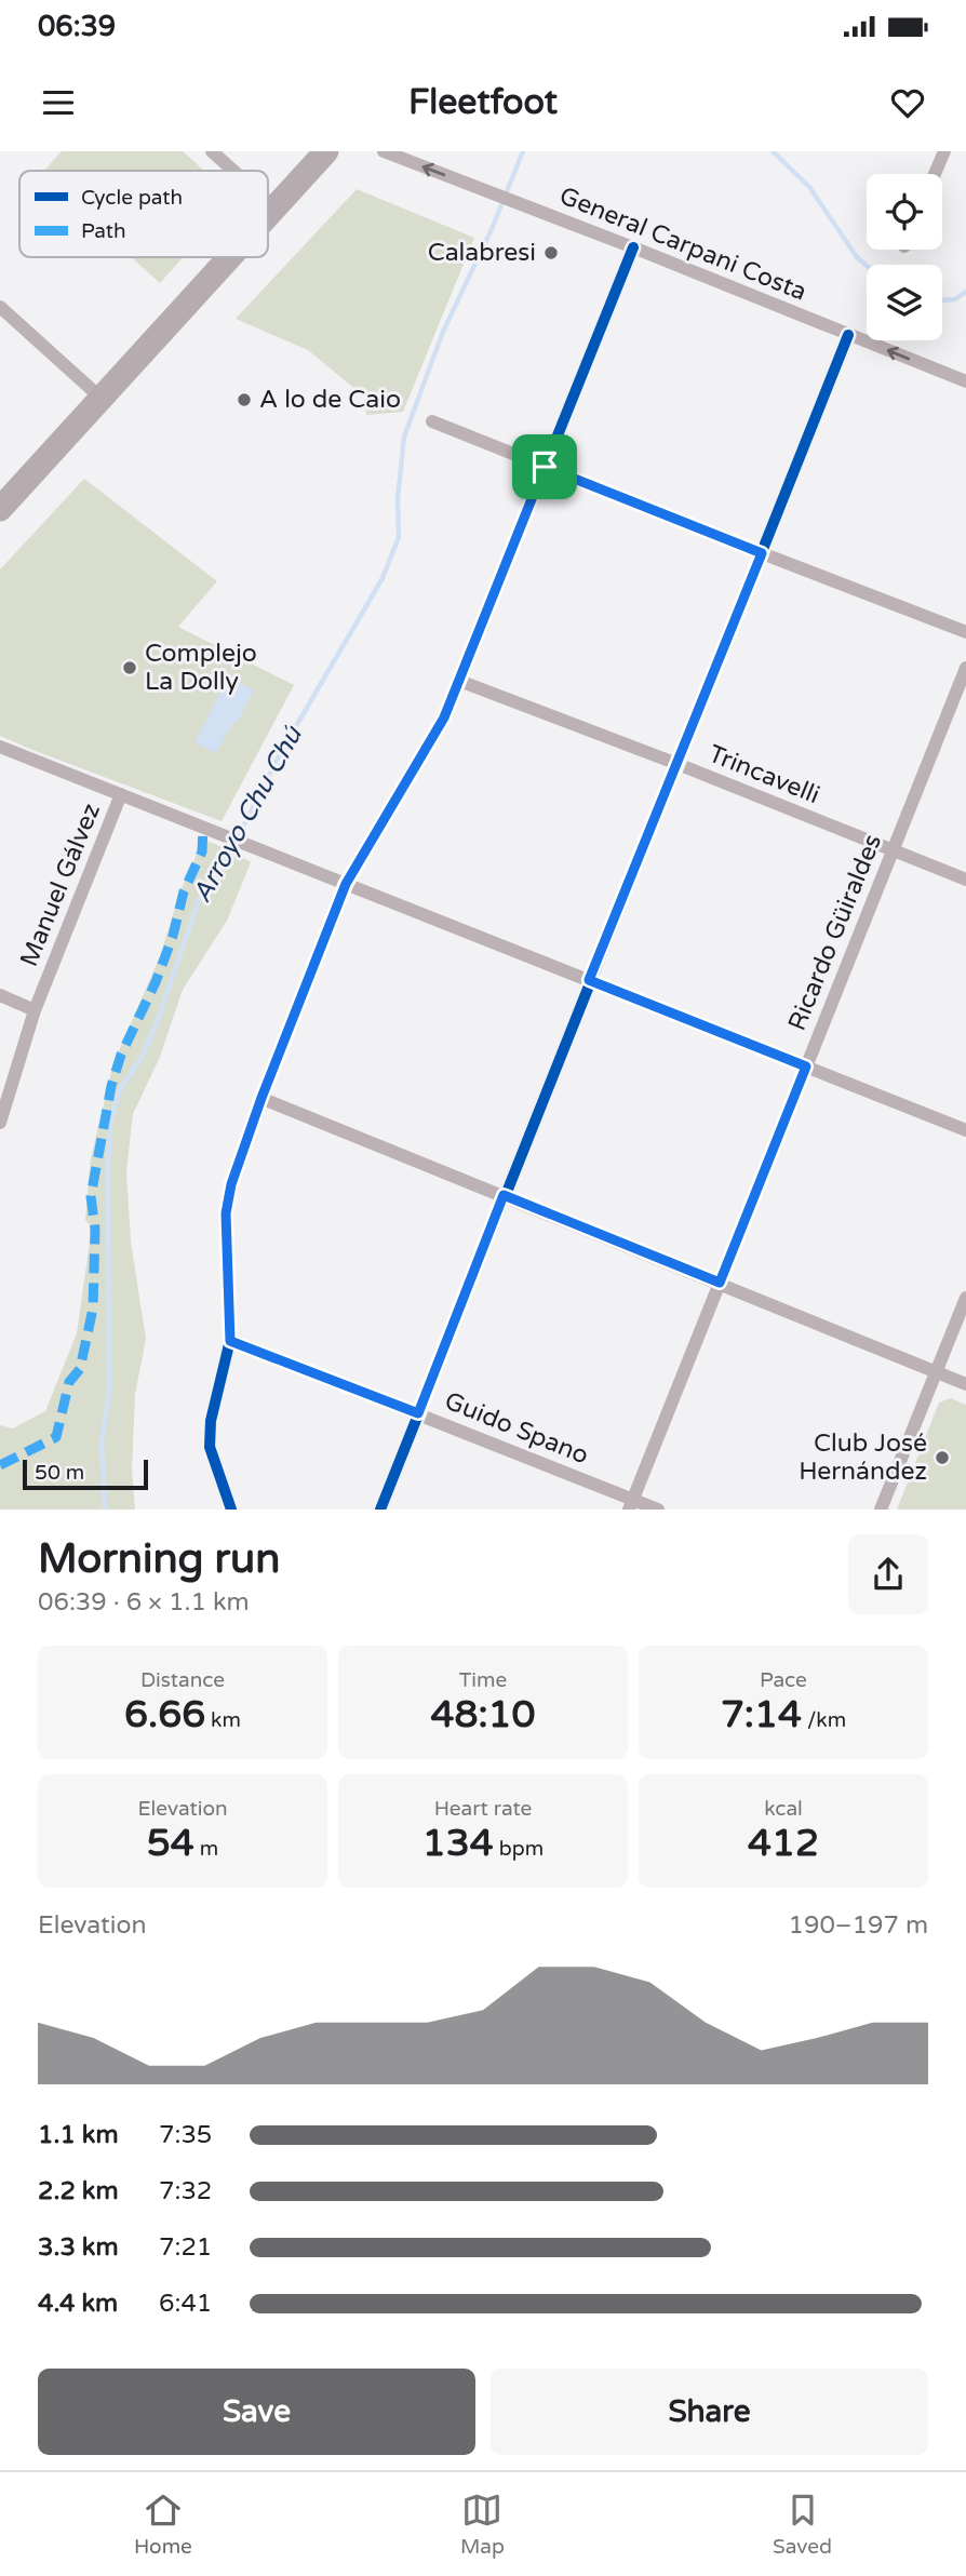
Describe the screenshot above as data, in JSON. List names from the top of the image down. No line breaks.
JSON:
{"streets":{"street":["General Carpani Costa","Trincavelli","Manuel Gálvez","Ricardo Güiraldes","Guido Spano"]},"crossings":[["Trincavelli","Ricardo Güiraldes"],["Ricardo Güiraldes","Guido Spano"]],"one_way":["General Carpani Costa"],"water":["Arroyo Chu Chú"],"places":["Calabresi","A lo de Caio","Complejo La Dolly","Club José Hernández"],"legend":["Cycle path","Path"],"scale_bar":"50 m","page":{"status":"06:39","header":"Fleetfoot","scale":"50 m","heading":["Morning run","06:39 · 6 × 1.1 km"],"stats":[["Distance","6.66 km"],["Time","48:10"],["Pace","7:14 /km"],["Elevation","54 m"],["Heart rate","134 bpm"],["kcal","412"]],"chart":["Elevation","190–197 m"],"list":[{"name":"1.1 km","note":"7:35"},{"name":"2.2 km","note":"7:32"},{"name":"3.3 km","note":"7:21"},{"name":"4.4 km","note":"6:41"}],"buttons":["Save","Share"],"tabs":["Home","Map","Saved"]}}
